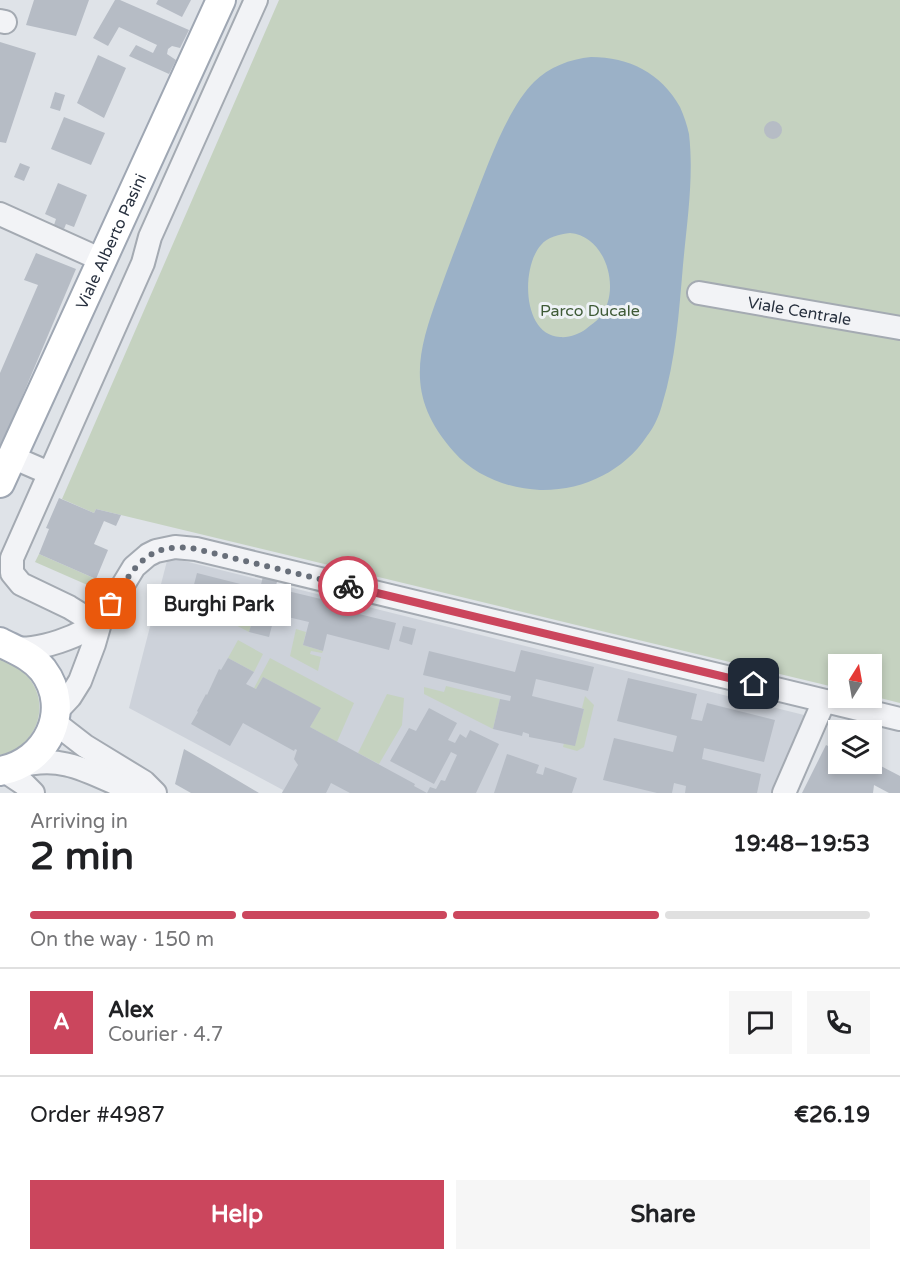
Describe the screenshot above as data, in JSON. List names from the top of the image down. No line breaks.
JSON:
{"streets":{"main road":["Viale Alberto Pasini"],"street":["Viale Centrale"]},"parks":["Parco Ducale"],"places":["Burghi Park"],"north":"top","page":{"bubble":"Burghi Park","heading":["2 min","Arriving in","19:48–19:53"],"panel":["Alex","Courier · 4.7","Order #4987","€26.19"],"bar":"On the way · 150 m","round":"A","buttons":["Help","Share"]}}
